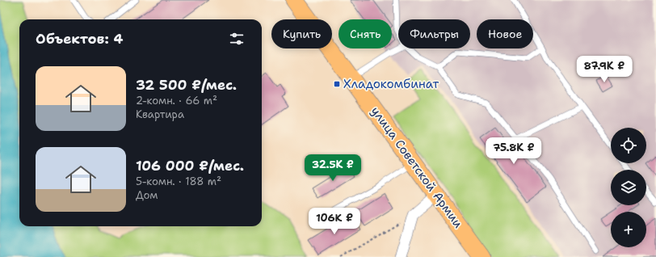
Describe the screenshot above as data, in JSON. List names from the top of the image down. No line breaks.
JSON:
{"streets":{"main road":["улица Советской Армии"]},"places":{"transit":["Хладокомбинат"]},"page":{"chip":["Купить","Снять","Фильтры","Новое"],"heading":"Объектов: 4","price":["87.9K ₽","75.8K ₽","32.5K ₽","106K ₽"],"list":[{"name":"32 500 ₽/мес.","note":"2-комн. · 66 m² · Квартира"},{"name":"106 000 ₽/мес.","note":"5-комн. · 188 m² · Дом"}],"map_buttons":"+"}}
